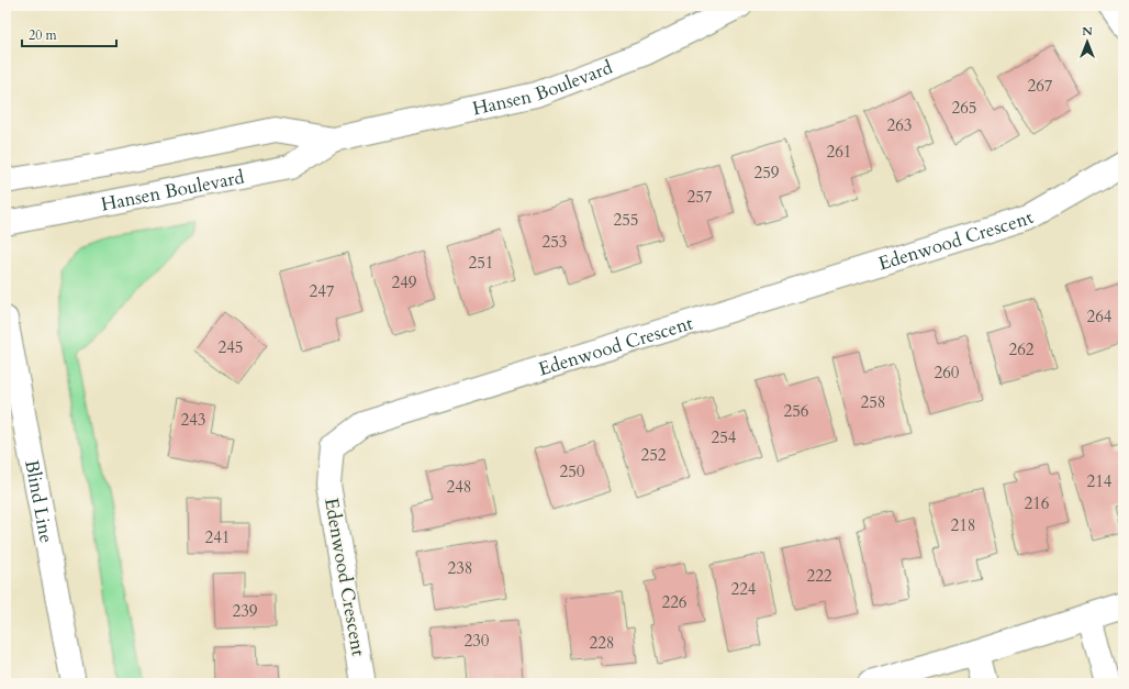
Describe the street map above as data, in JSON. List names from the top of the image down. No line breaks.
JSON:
{"streets":{"street":["Hansen Boulevard","Edenwood Crescent","Blind Line"]},"house_numbers":["267","265","263","261","259","257","255","253","251","249","247","264","245","262","260","258","256","243","254","252","250","214","248","216","218","241","238","222","224","226","239","230","228"],"scale_bar":"20 m","north":"top"}
